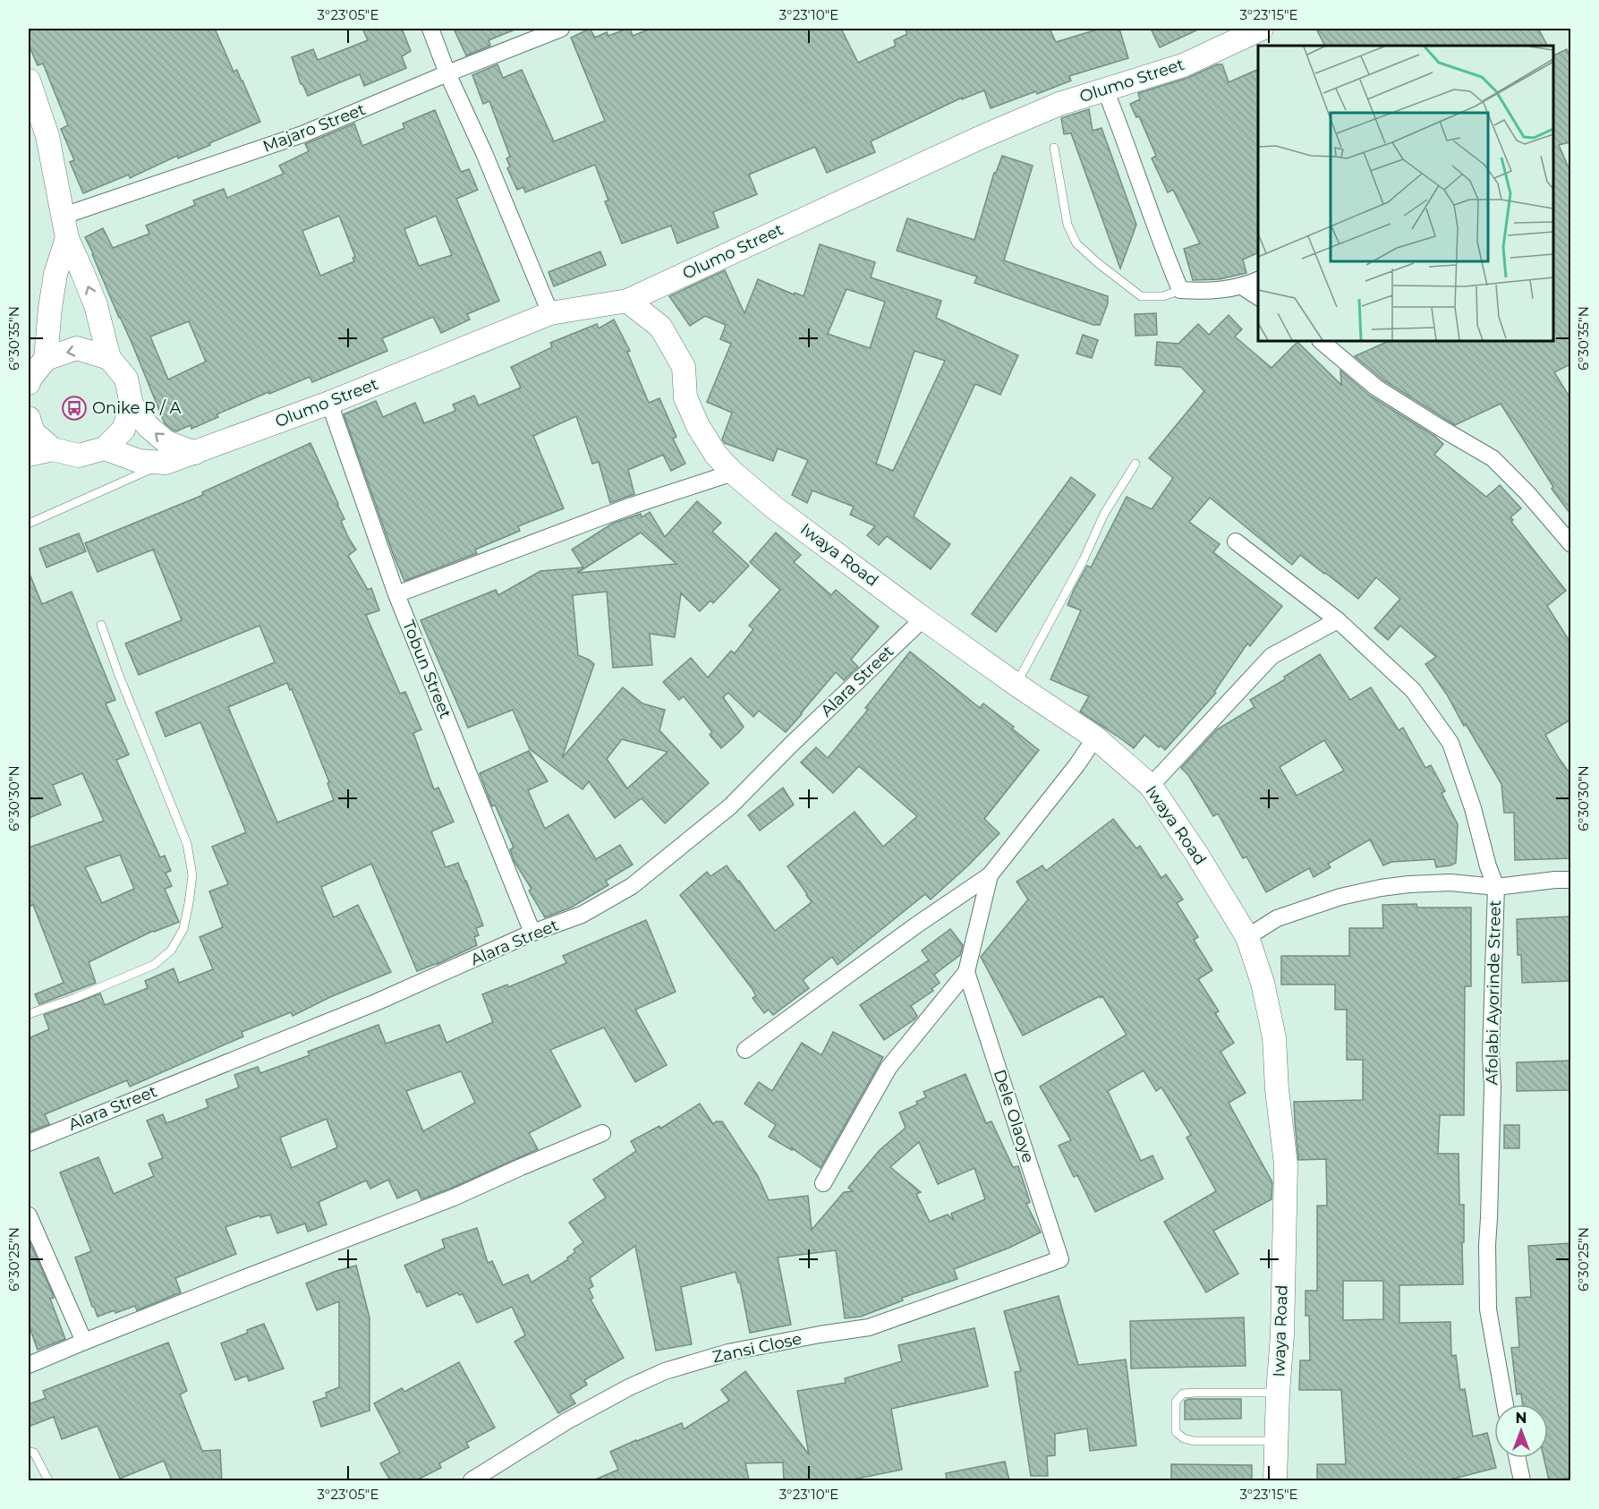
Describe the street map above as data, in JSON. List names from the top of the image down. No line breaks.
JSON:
{"streets":{"street":["Olumo Street","Majaro Street","Iwaya Road","Tobun Street","Alara Street","Afolabi Ayorinde Street","Dele Olaoye","Zansi Close"]},"crossings":[["Olumo Street","Iwaya Road"],["Olumo Street","Tobun Street"],["Iwaya Road","Alara Street"],["Tobun Street","Alara Street"],["Dele Olaoye","Zansi Close"]],"places":{"bus stop":["Onike R / A"]},"north":"top","coordinates":["3°23'05\"E","3°23'10\"E","3°23'15\"E","6°30'35\"N","6°30'30\"N","6°30'25\"N"]}
